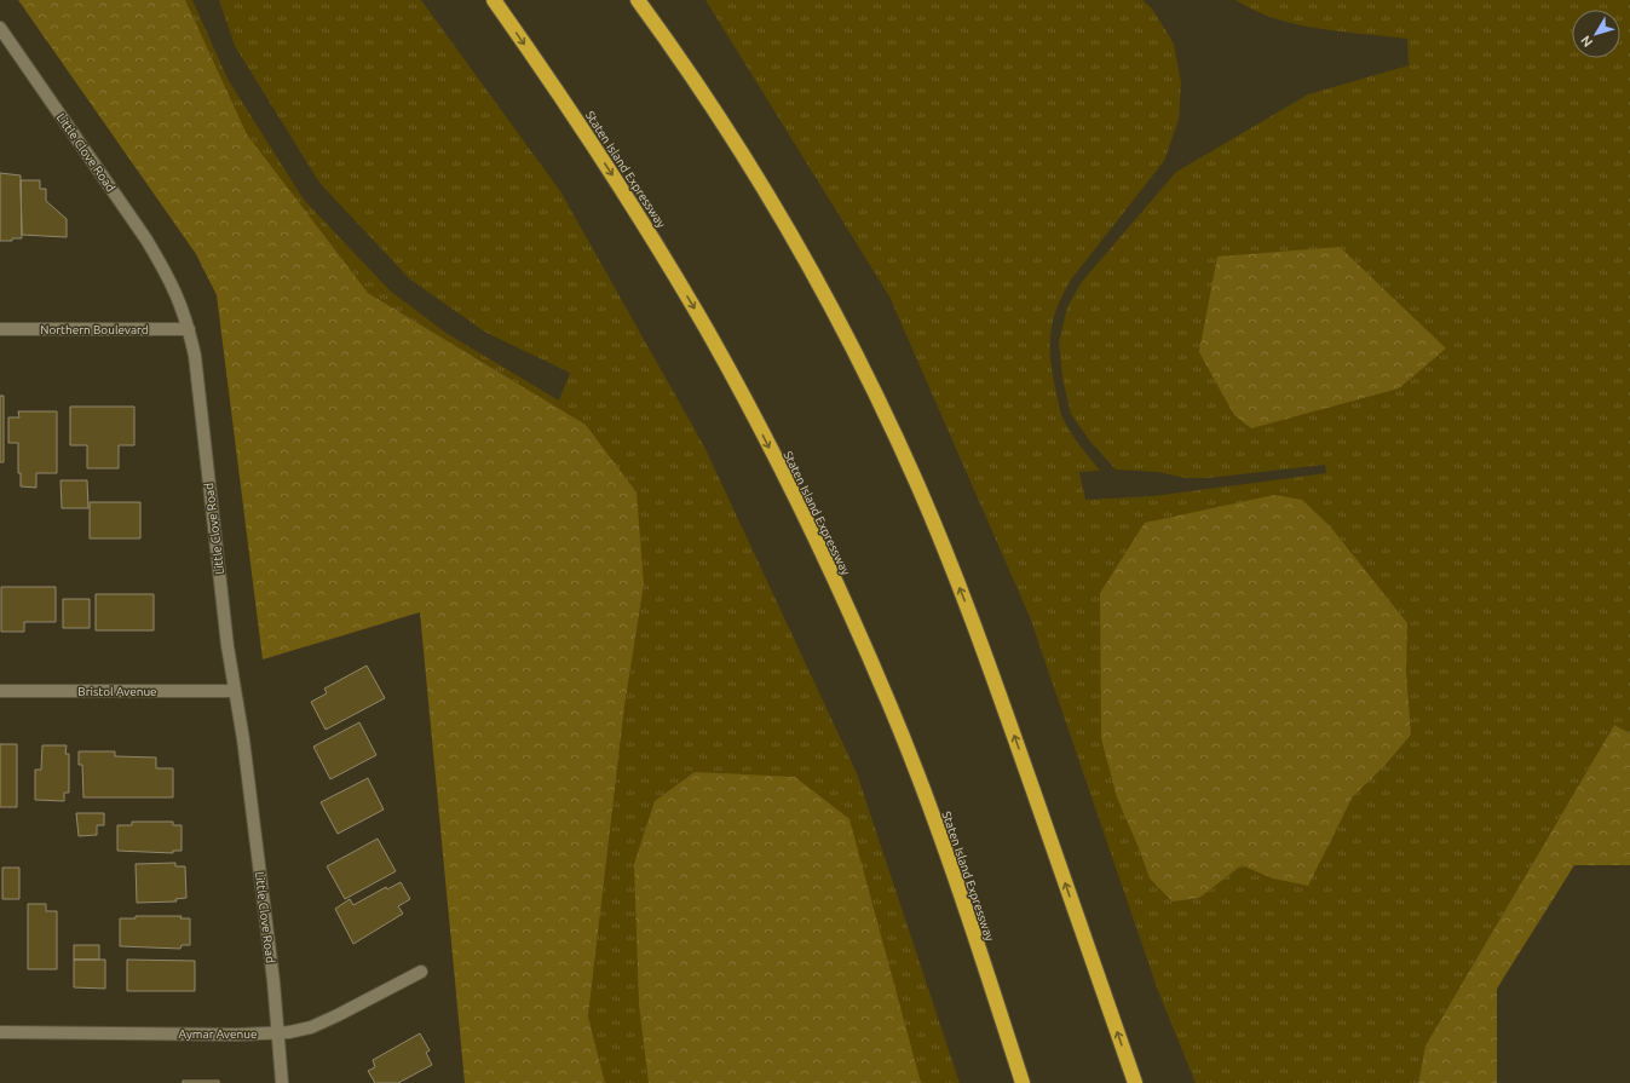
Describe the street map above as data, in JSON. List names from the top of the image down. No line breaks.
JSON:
{"streets":{"highway":["Staten Island Expressway"],"street":["Little Clove Road","Northern Boulevard","Bristol Avenue","Aymar Avenue"]},"crossings":[["Little Clove Road","Northern Boulevard"],["Little Clove Road","Bristol Avenue"],["Little Clove Road","Aymar Avenue"]],"north":"bottom left"}
